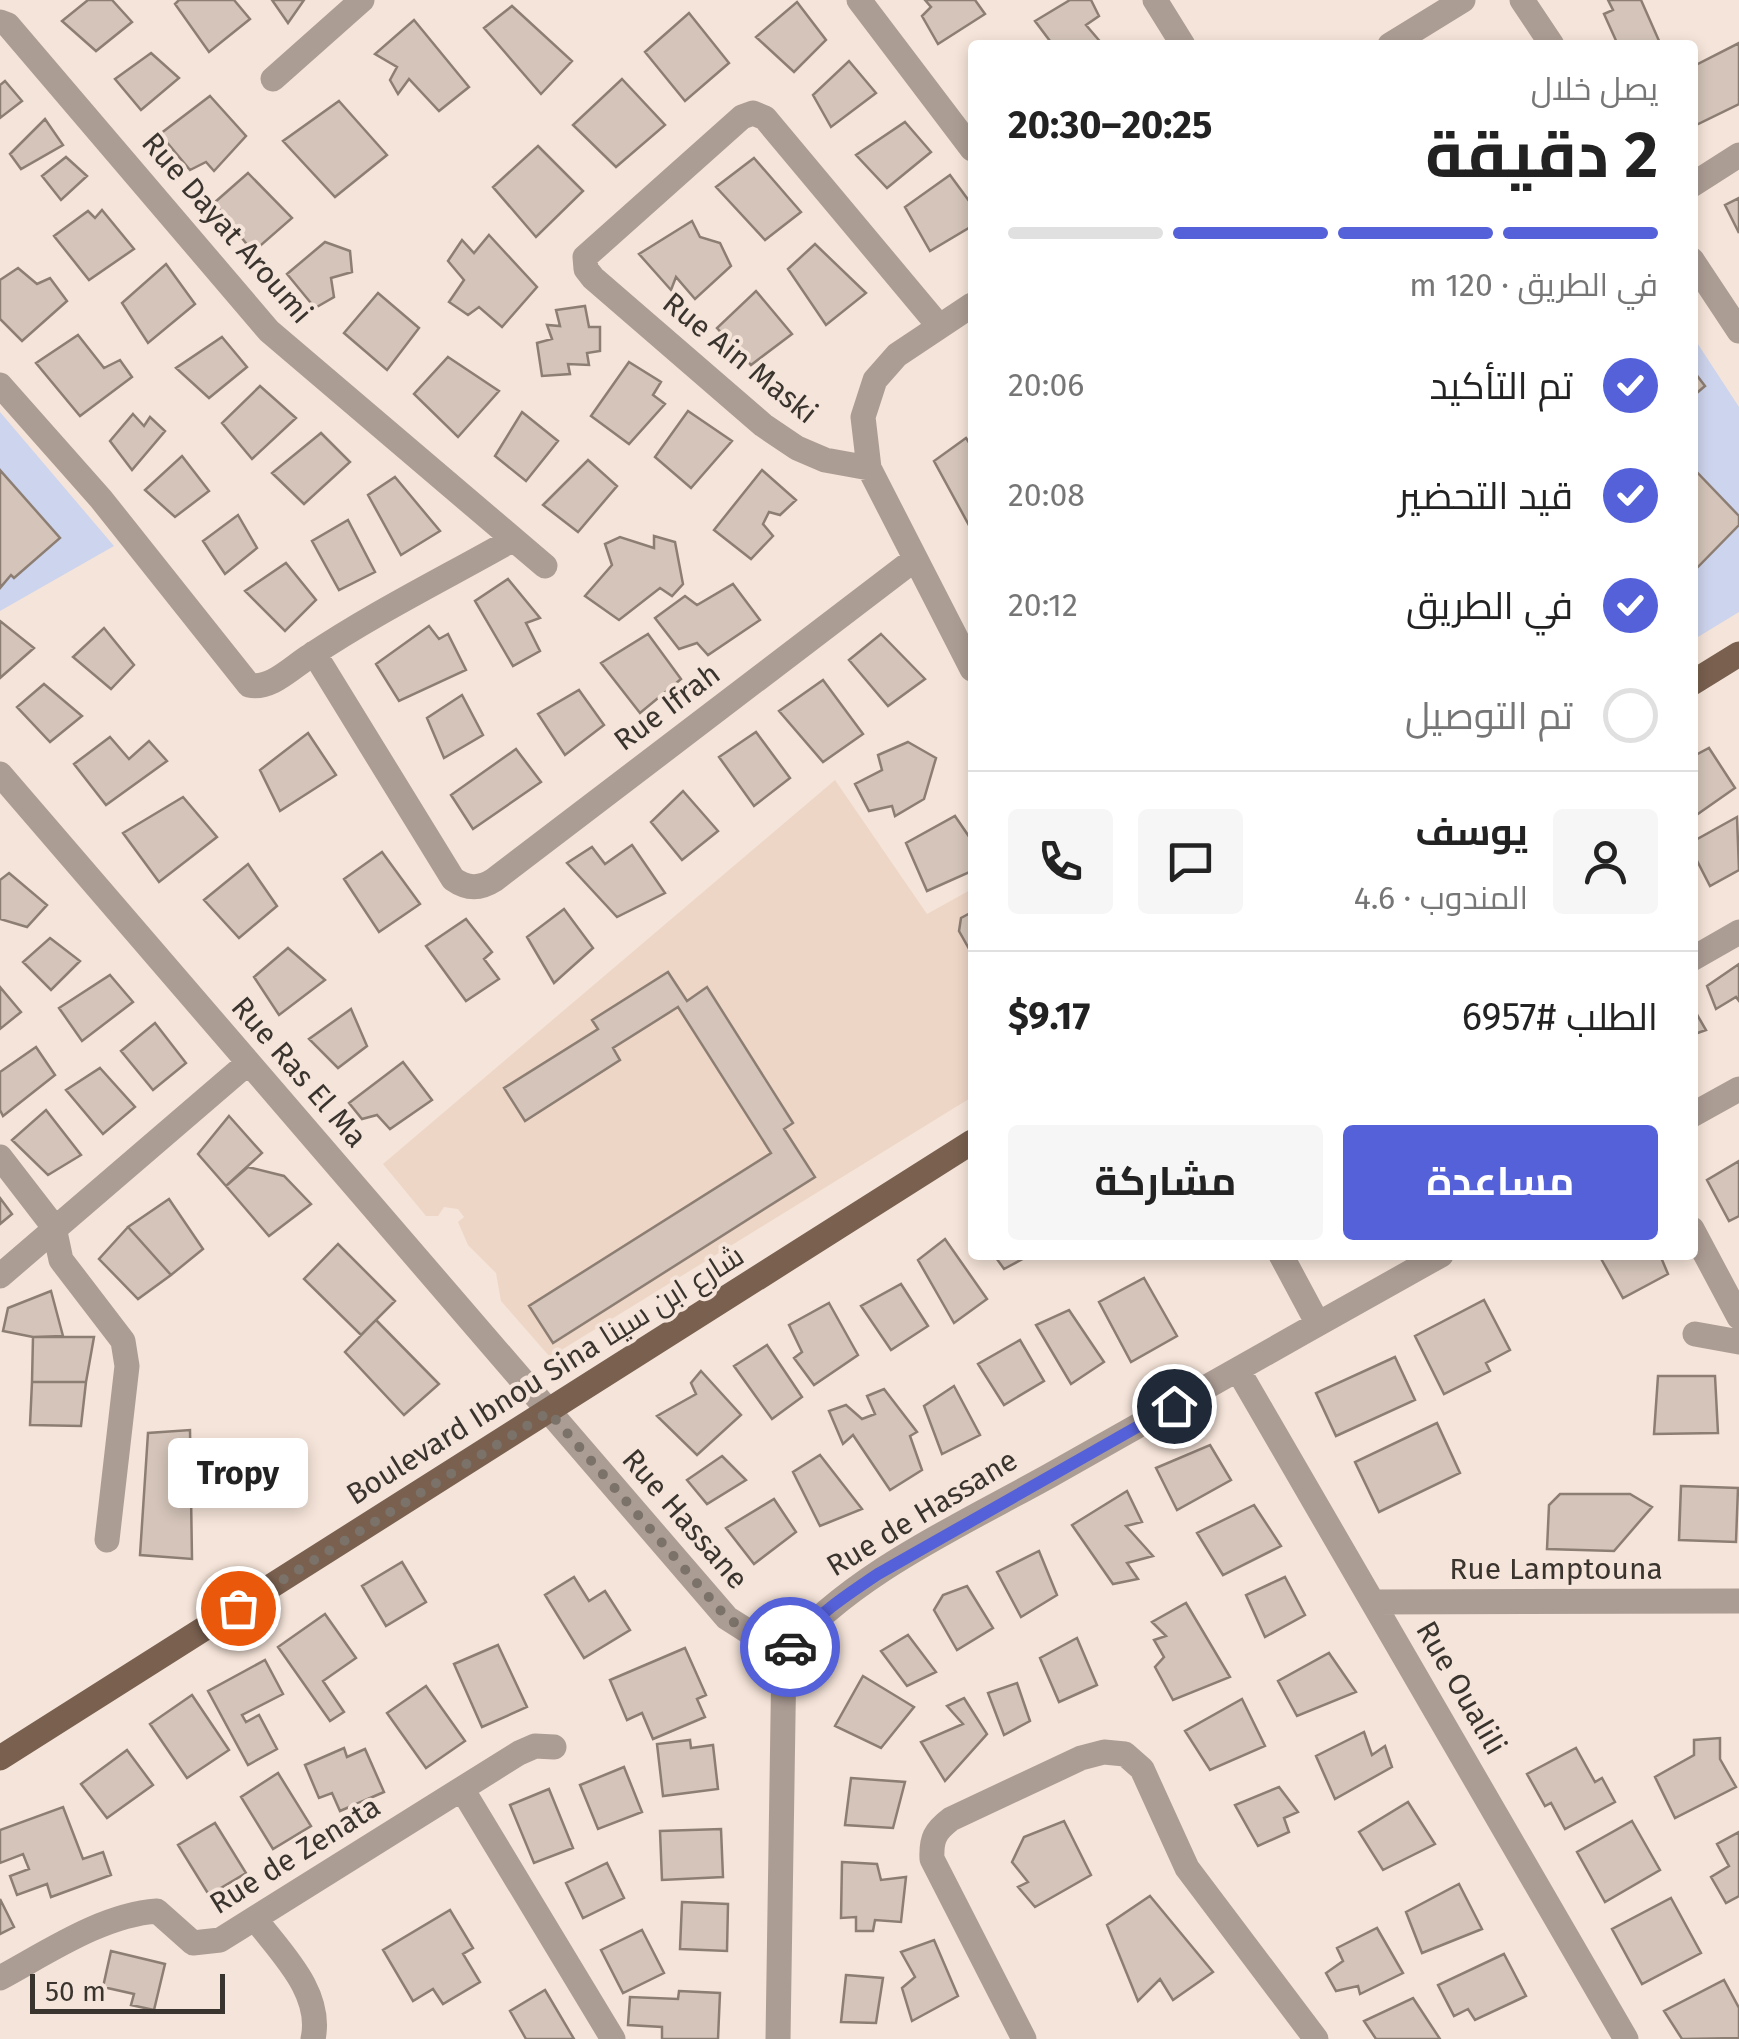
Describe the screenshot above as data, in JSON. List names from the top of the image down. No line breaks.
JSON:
{"streets":{"main road":["Boulevard Ibnou Sina شارع ابن سينا"],"street":["Rue Dayat Aroumi","Rue Ain Maski","Rue Ifrah","Rue Ras El Ma","Rue de Hassane","Rue Hassane","Rue Lamptouna","Rue Oualili","Rue de Zenata"]},"crossings":[["Rue Ras El Ma","Boulevard Ibnou Sina شارع ابن سينا"],["Rue Ras El Ma","Rue Hassane"],["Boulevard Ibnou Sina شارع ابن سينا","Rue Hassane"],["Rue de Hassane","Rue Hassane"],["Rue de Hassane","Rue Oualili"],["Rue Lamptouna","Rue Oualili"]],"places":["Tropy"],"scale_bar":"50 m","page":{"heading":["2 دقيقة","يصل خلال","20:25–20:30"],"panel":["يوسف","المندوب · 4.6","الطلب #6957","$9.17"],"bar":"في الطريق · 120 m","list":[["تم التأكيد","20:06"],["قيد التحضير","20:08"],["في الطريق","20:12"],"تم التوصيل"],"buttons":["مساعدة","مشاركة"],"bubble":"Tropy","scale":"50 m"}}
